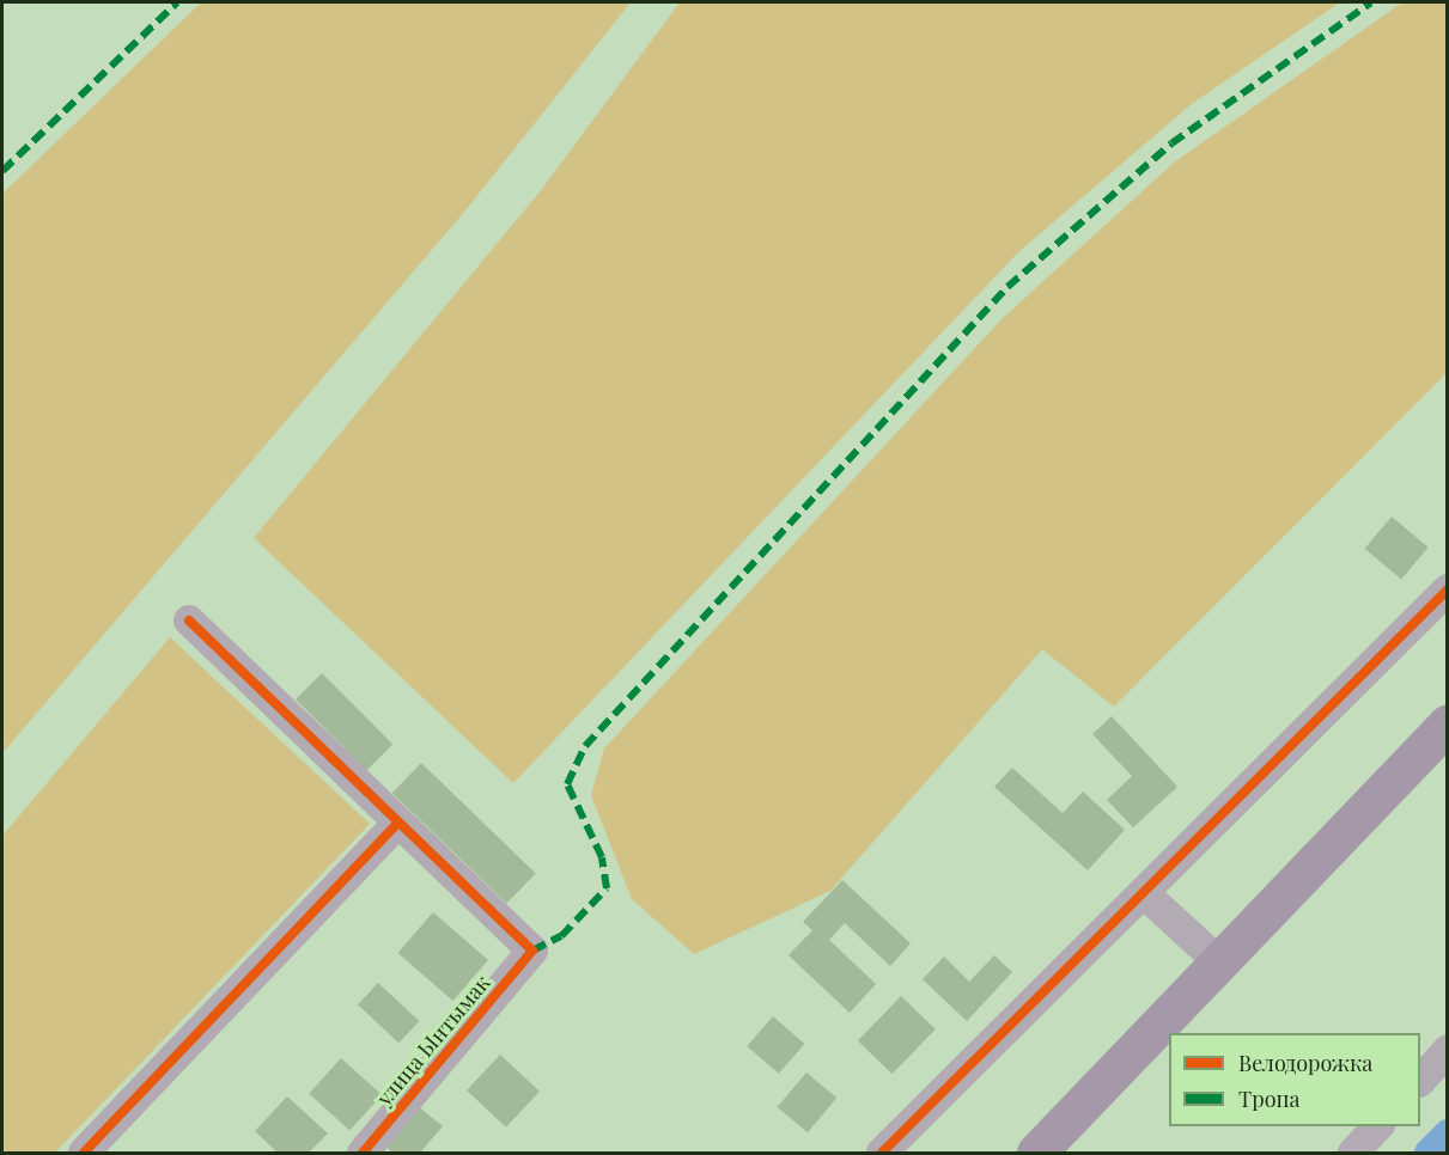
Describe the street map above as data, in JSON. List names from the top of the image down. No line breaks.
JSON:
{"streets":{"street":["улица Ынтымак"]},"legend":["Велодорожка","Тропа"]}
